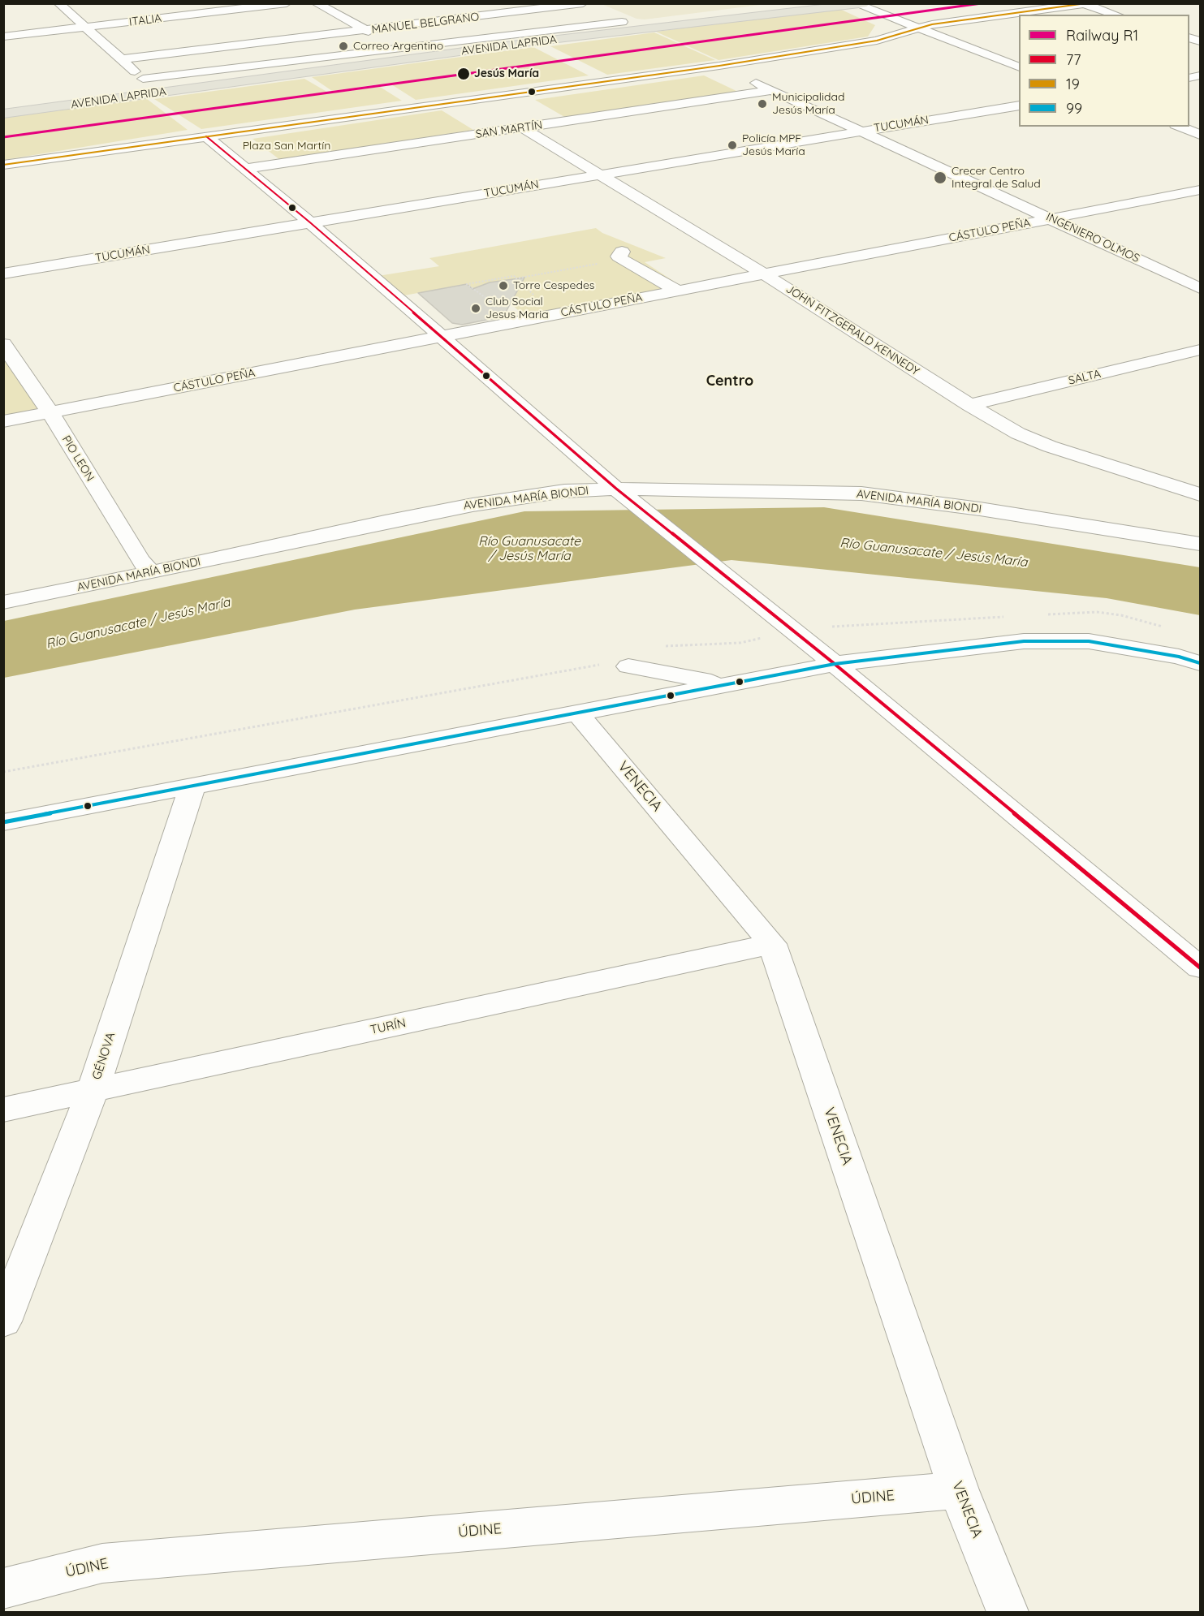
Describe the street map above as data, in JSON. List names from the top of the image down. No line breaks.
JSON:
{"streets":{"main road":["AVENIDA LAPRIDA"],"street":["ITALIA","MANUEL BELGRANO","TUCUMÁN","SAN MARTÍN","CÁSTULO PEÑA","INGENIERO OLMOS","JOHN FITZGERALD KENNEDY","SALTA","PIO LEON","AVENIDA MARÍA BIONDI","VENECIA","TURÍN","GÉNOVA","ÚDINE"]},"crossings":[["TUCUMÁN","INGENIERO OLMOS"],["TUCUMÁN","JOHN FITZGERALD KENNEDY"],["SAN MARTÍN","INGENIERO OLMOS"],["SAN MARTÍN","JOHN FITZGERALD KENNEDY"],["CÁSTULO PEÑA","INGENIERO OLMOS"],["CÁSTULO PEÑA","JOHN FITZGERALD KENNEDY"],["CÁSTULO PEÑA","PIO LEON"],["JOHN FITZGERALD KENNEDY","SALTA"],["PIO LEON","AVENIDA MARÍA BIONDI"],["VENECIA","TURÍN"],["VENECIA","ÚDINE"],["TURÍN","GÉNOVA"]],"districts":["Centro"],"water":["Río Guanusacate / Jesús María"],"parks":["Plaza San Martín"],"places":["Correo Argentino","Jesús María","Municipalidad Jesús María","Policía MPF Jesús María","Crecer Centro Integral de Salud","Torre Cespedes","Club Social Jesus Maria"],"lines":["rail line R1","transit line 19","transit line 77","transit line 99"],"legend":["Railway R1","77","19","99"]}
